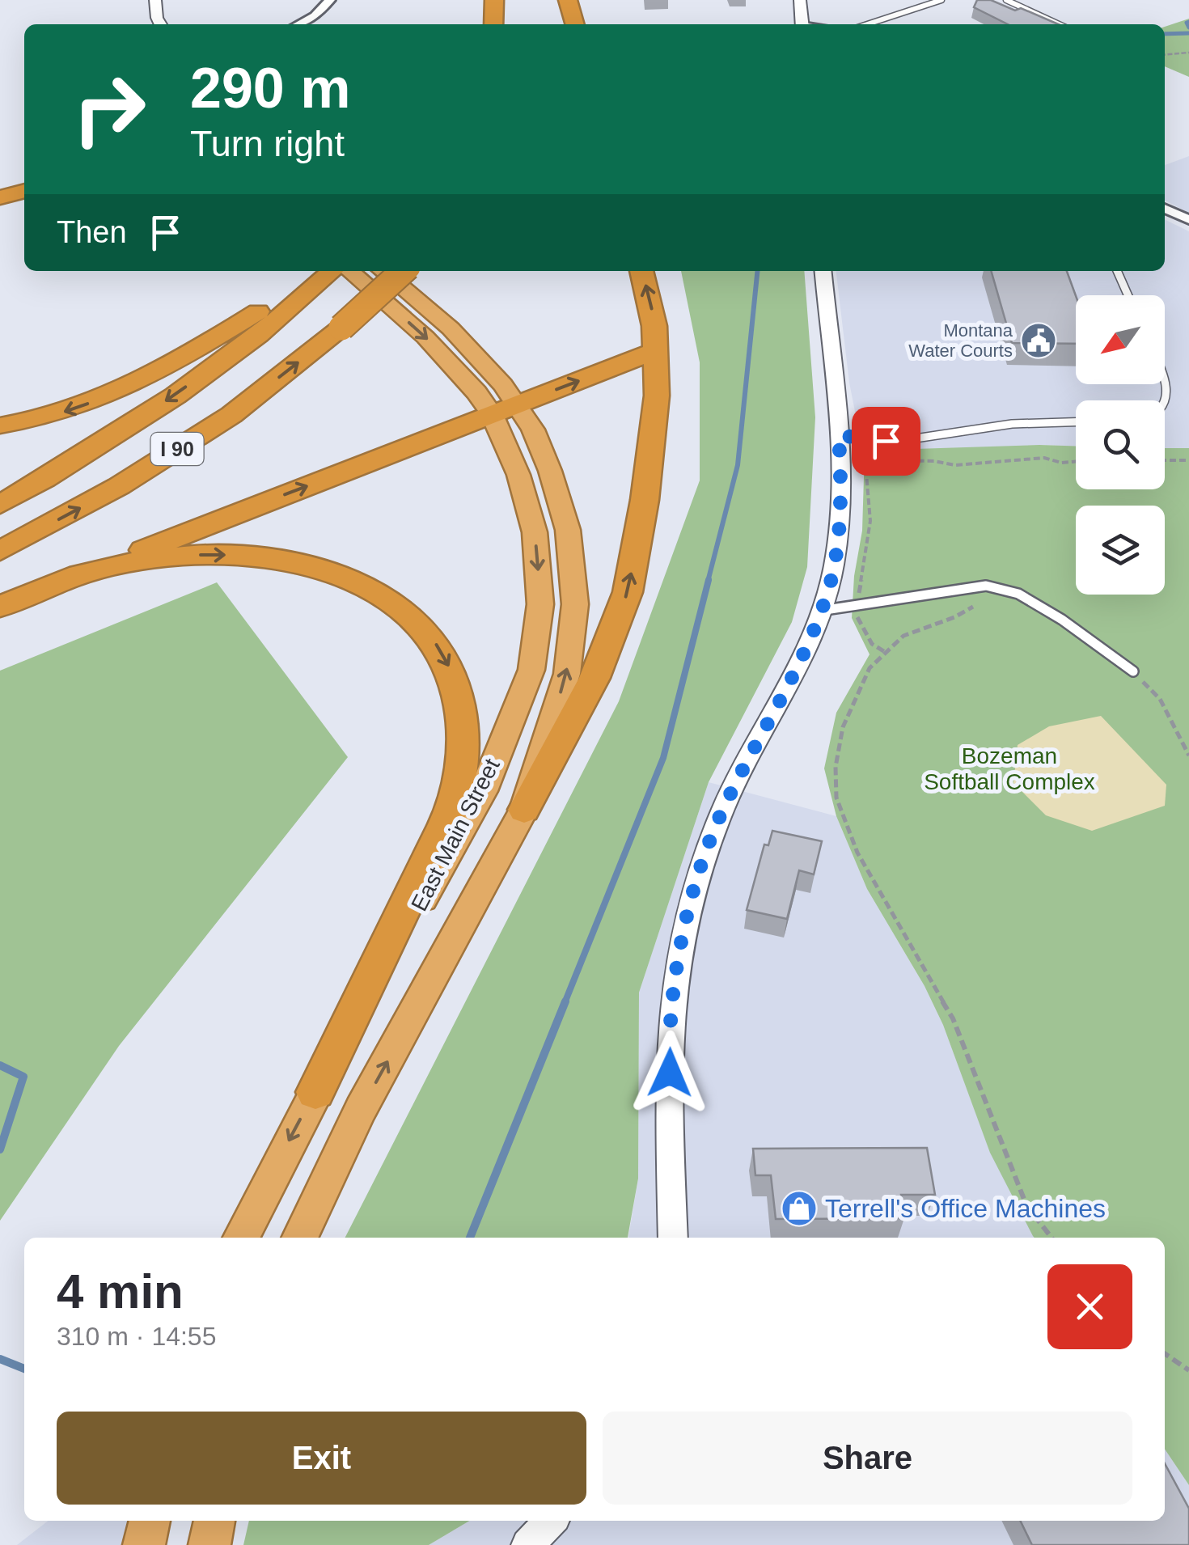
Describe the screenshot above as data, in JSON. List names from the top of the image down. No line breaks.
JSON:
{"streets":{"highway":["I 90","East Main Street"]},"parks":["Bozeman Softball Complex"],"places":{"public building":["Montana Water Courts"],"shop":["Terrell's Office Machines"]},"north":"bottom left","page":{"turn":["290 m","Turn right"],"then":"Then","heading":["4 min","310 m · 14:55"],"buttons":["Exit","Share"]}}
